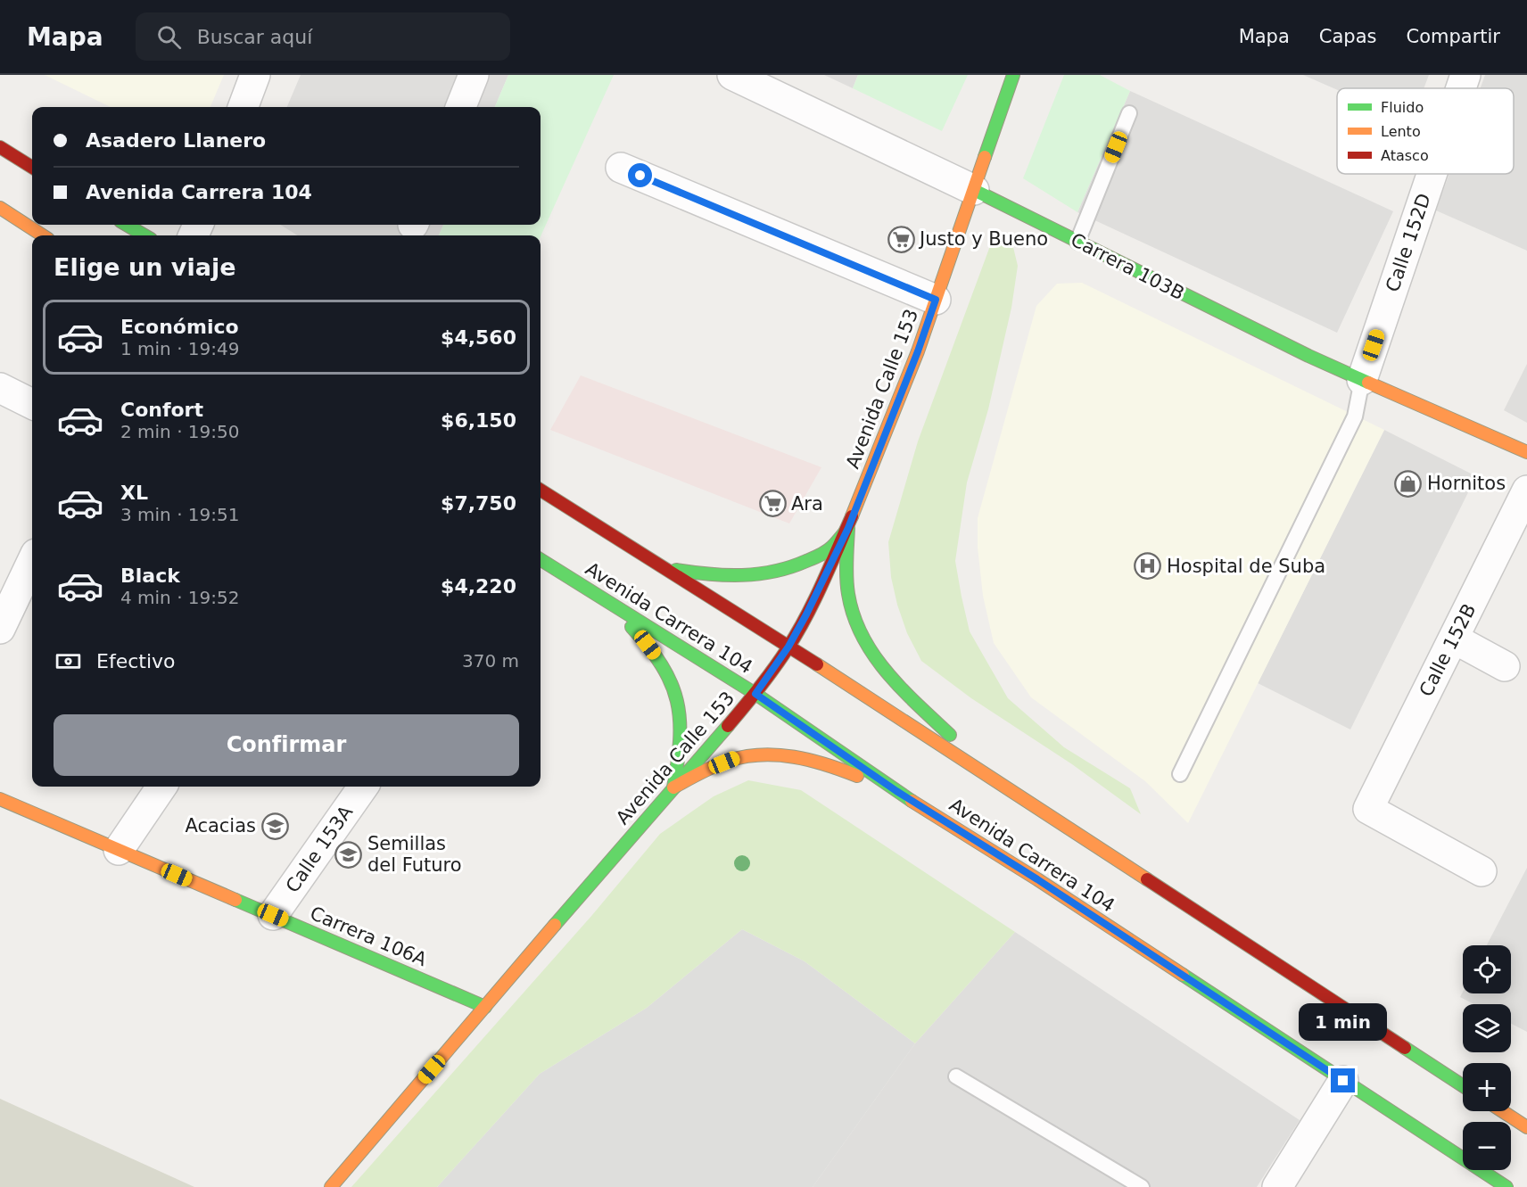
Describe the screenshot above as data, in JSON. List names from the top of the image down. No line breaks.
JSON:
{"streets":{"main road":["Carrera 103B","Avenida Calle 153","Avenida Carrera 104","Carrera 106A"],"street":["Calle 152D","Calle 152B","Calle 153A"]},"crossings":[["Calle 152D","Carrera 103B"],["Carrera 103B","Avenida Calle 153"],["Avenida Calle 153","Avenida Carrera 104"],["Avenida Calle 153","Carrera 106A"],["Calle 153A","Carrera 106A"]],"places":{"supermarket":["Justo y Bueno","Ara"],"shop":["Hornitos"],"hospital":["Hospital de Suba"],"school or university":["Acacias","Semillas del Futuro"]},"legend":["Fluido","Lento","Atasco"],"page":{"header":"Mapa","search":"Buscar aquí","nav":["Mapa","Capas","Compartir"],"banner":["Asadero Llanero","Avenida Carrera 104"],"heading":"Elige un viaje","list":[{"name":"Económico","note":"1 min · 19:49","value":"$4,560"},{"name":"Confort","note":"2 min · 19:50","value":"$6,150"},{"name":"XL","note":"3 min · 19:51","value":"$7,750"},{"name":"Black","note":"4 min · 19:52","value":"$4,220"}],"pay":["Efectivo","370 m"],"buttons":"Confirmar","map_buttons":["+","−"],"bubble":"1 min"}}
